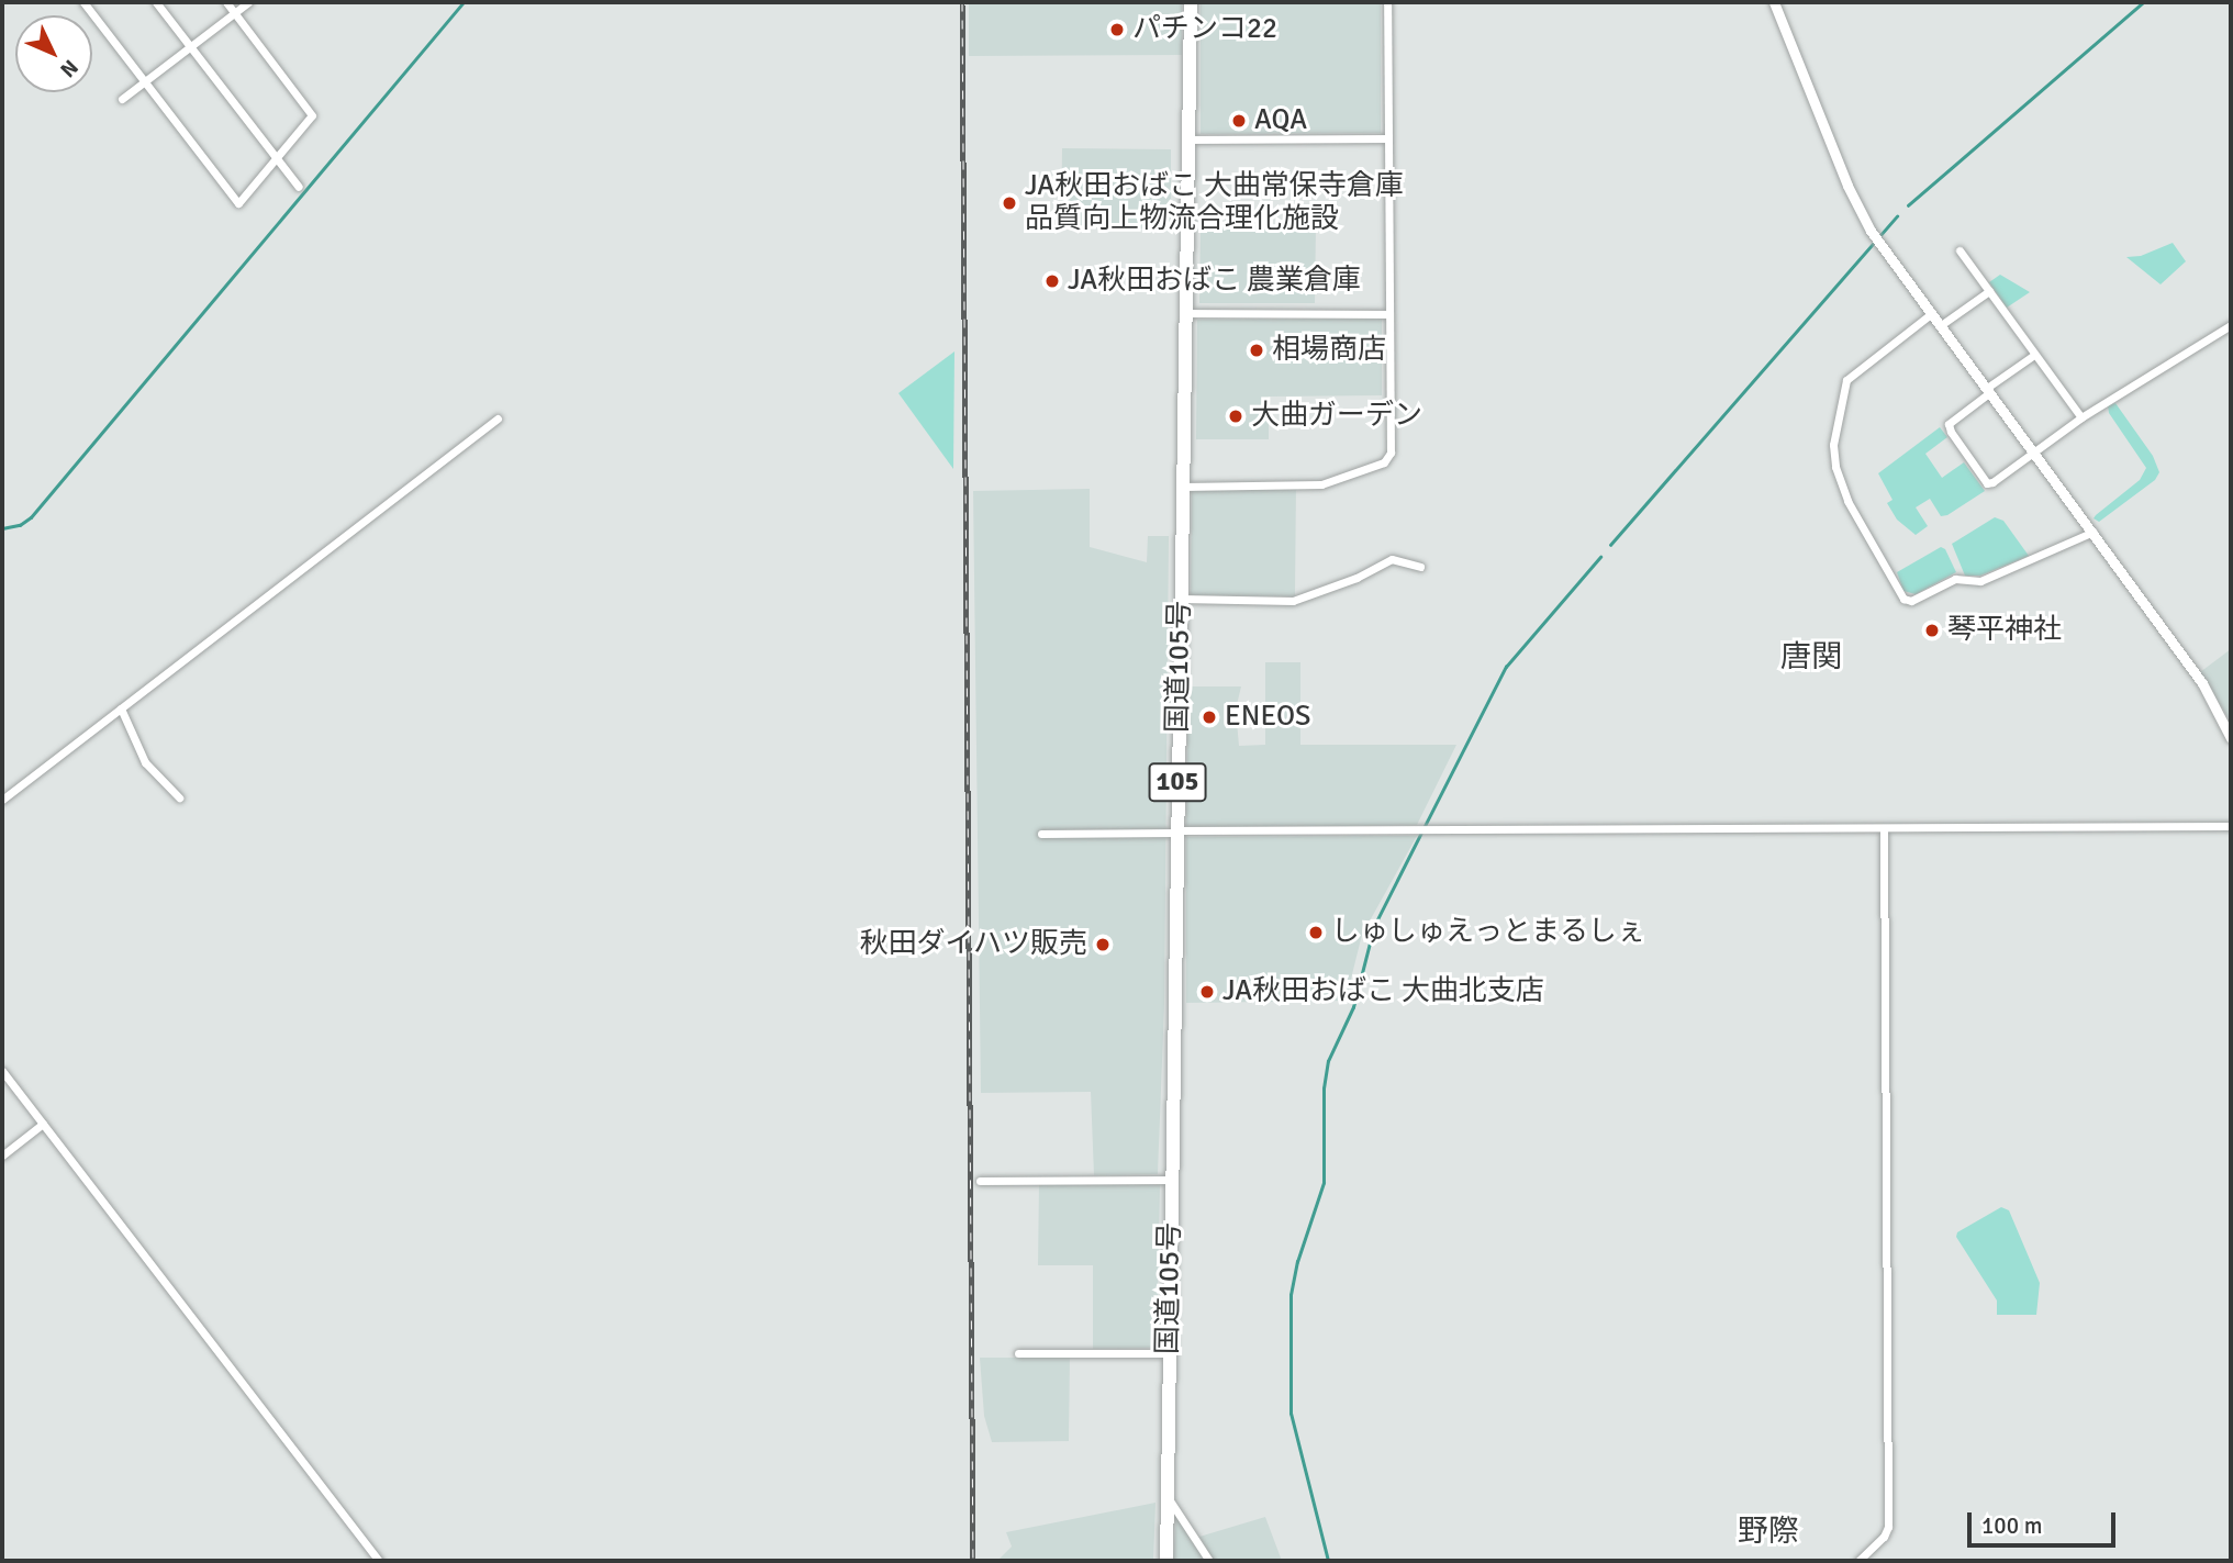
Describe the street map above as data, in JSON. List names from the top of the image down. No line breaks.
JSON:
{"streets":{"highway":["国道105号","105"]},"districts":["唐関","野際"],"places":["パチンコ22","AQA","JA秋田おばこ 大曲常保寺倉庫 品質向上物流合理化施設","JA秋田おばこ 農業倉庫","相場商店","大曲ガーデン","琴平神社","ENEOS","しゅしゅえっとまるしぇ","秋田ダイハツ販売","JA秋田おばこ 大曲北支店"],"scale_bar":"100 m","north":"bottom right"}
